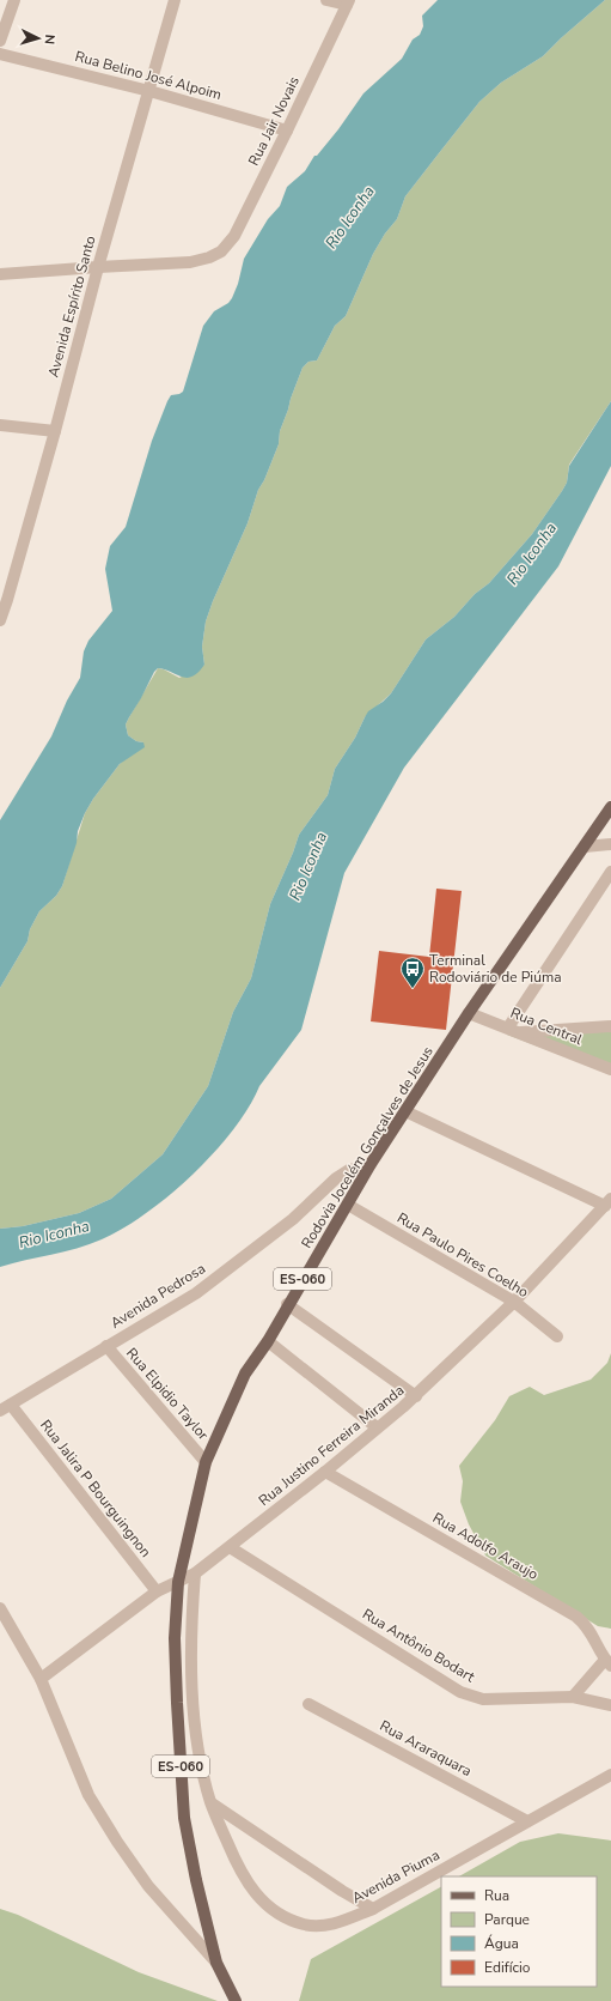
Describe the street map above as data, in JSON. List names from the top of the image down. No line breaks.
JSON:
{"streets":{"main road":["Rodovia Jocelém Gonçalves de Jesus","ES-060"],"street":["Rua Belino José Alpoim","Rua Jair Novais","Avenida Espírito Santo","Rua Central","Rua Paulo Pires Coelho","Avenida Pedrosa","Rua Elpidio Taylor","Rua Justino Ferreira Miranda","Rua Jalira P Bourguingnon","Rua Adolfo Araujo","Rua Antônio Bodart","Rua Araraquara","Avenida Piuma"]},"crossings":[["Rua Belino José Alpoim","Rua Jair Novais"],["Rua Belino José Alpoim","Avenida Espírito Santo"],["Rua Jair Novais","Avenida Espírito Santo"],["Rua Central","Rodovia Jocelém Gonçalves de Jesus"],["Rodovia Jocelém Gonçalves de Jesus","Rua Paulo Pires Coelho"],["Rodovia Jocelém Gonçalves de Jesus","Avenida Pedrosa"],["Rodovia Jocelém Gonçalves de Jesus","Rua Elpidio Taylor"],["Rodovia Jocelém Gonçalves de Jesus","Rua Justino Ferreira Miranda"],["Rua Paulo Pires Coelho","Rua Justino Ferreira Miranda"],["Avenida Pedrosa","Rua Elpidio Taylor"],["Avenida Pedrosa","Rua Jalira P Bourguingnon"],["Rua Justino Ferreira Miranda","Rua Jalira P Bourguingnon"],["Rua Justino Ferreira Miranda","Rua Adolfo Araujo"],["Rua Justino Ferreira Miranda","Rua Antônio Bodart"],["Rua Justino Ferreira Miranda","Avenida Piuma"],["Rua Araraquara","Avenida Piuma"]],"water":["Rio Iconha"],"places":{"bus stop":["Terminal Rodoviário de Piúma"]},"legend":["Rua","Parque","Água","Edifício"],"north":"right"}
